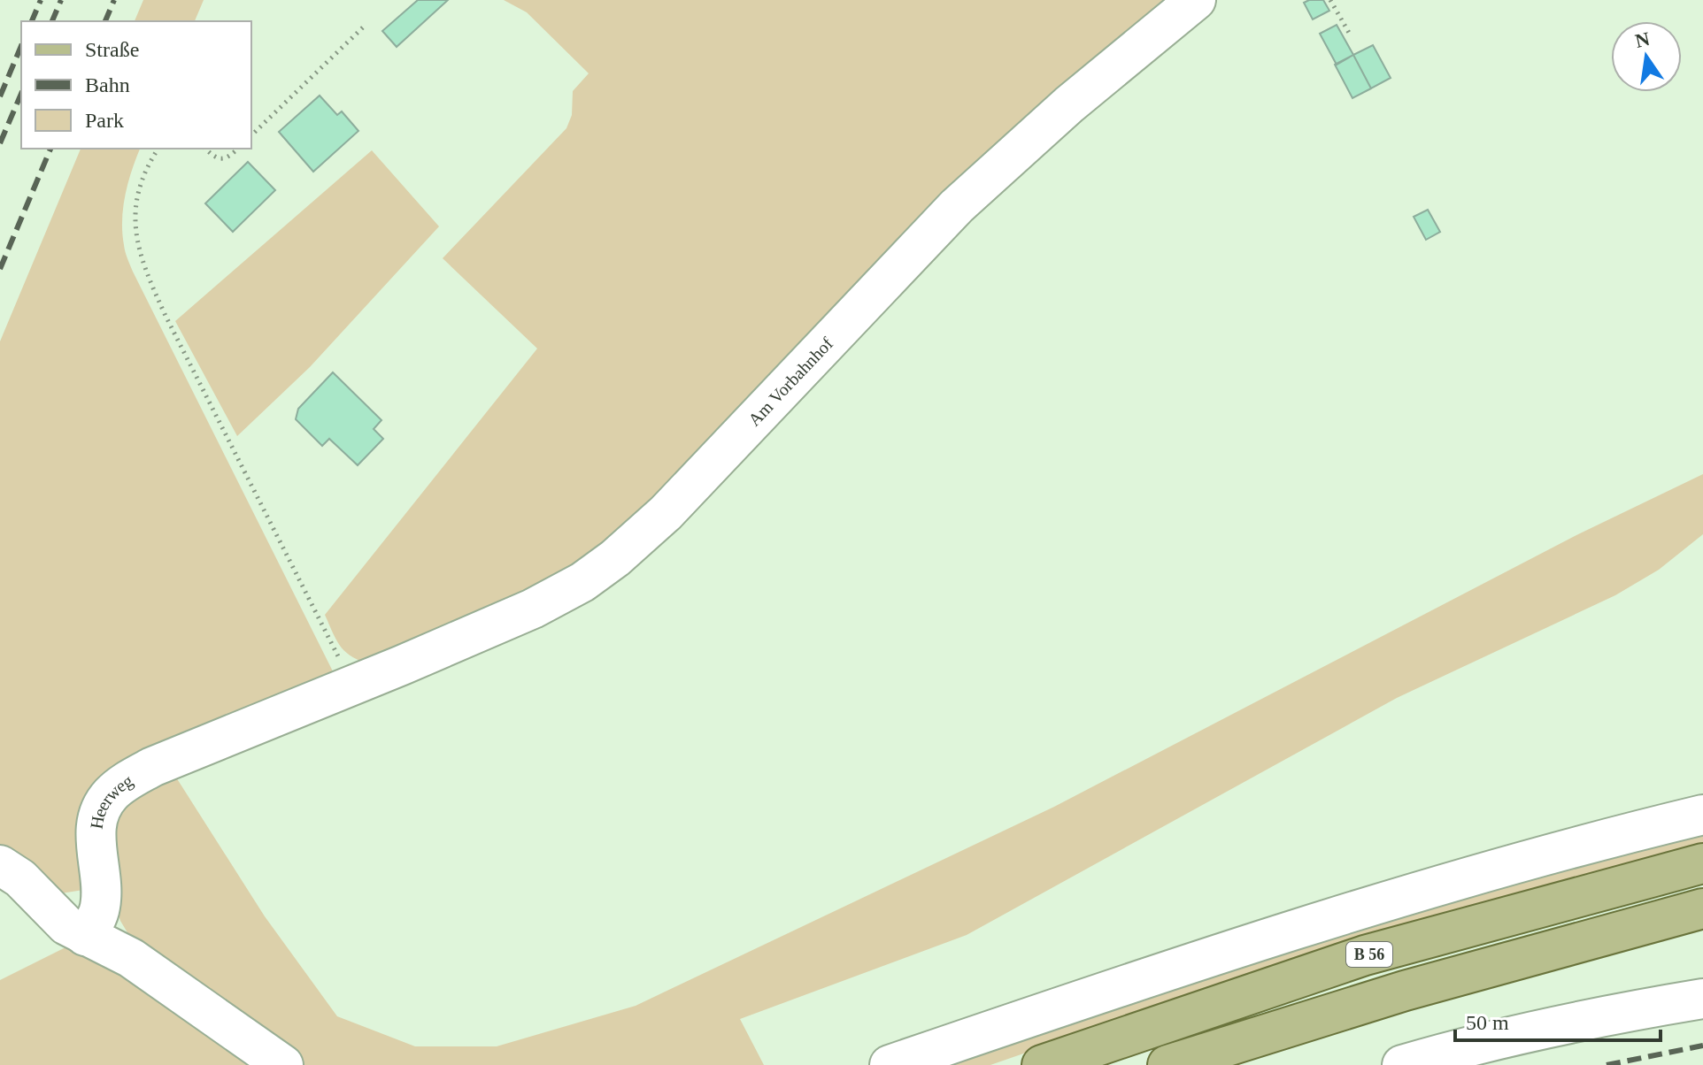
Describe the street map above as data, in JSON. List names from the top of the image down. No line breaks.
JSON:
{"streets":{"main road":["B 56"],"street":["Am Vorbahnhof","Heerweg"]},"crossings":[["Am Vorbahnhof","Heerweg"]],"legend":["Straße","Bahn","Park"],"scale_bar":"50 m","north":"top"}
